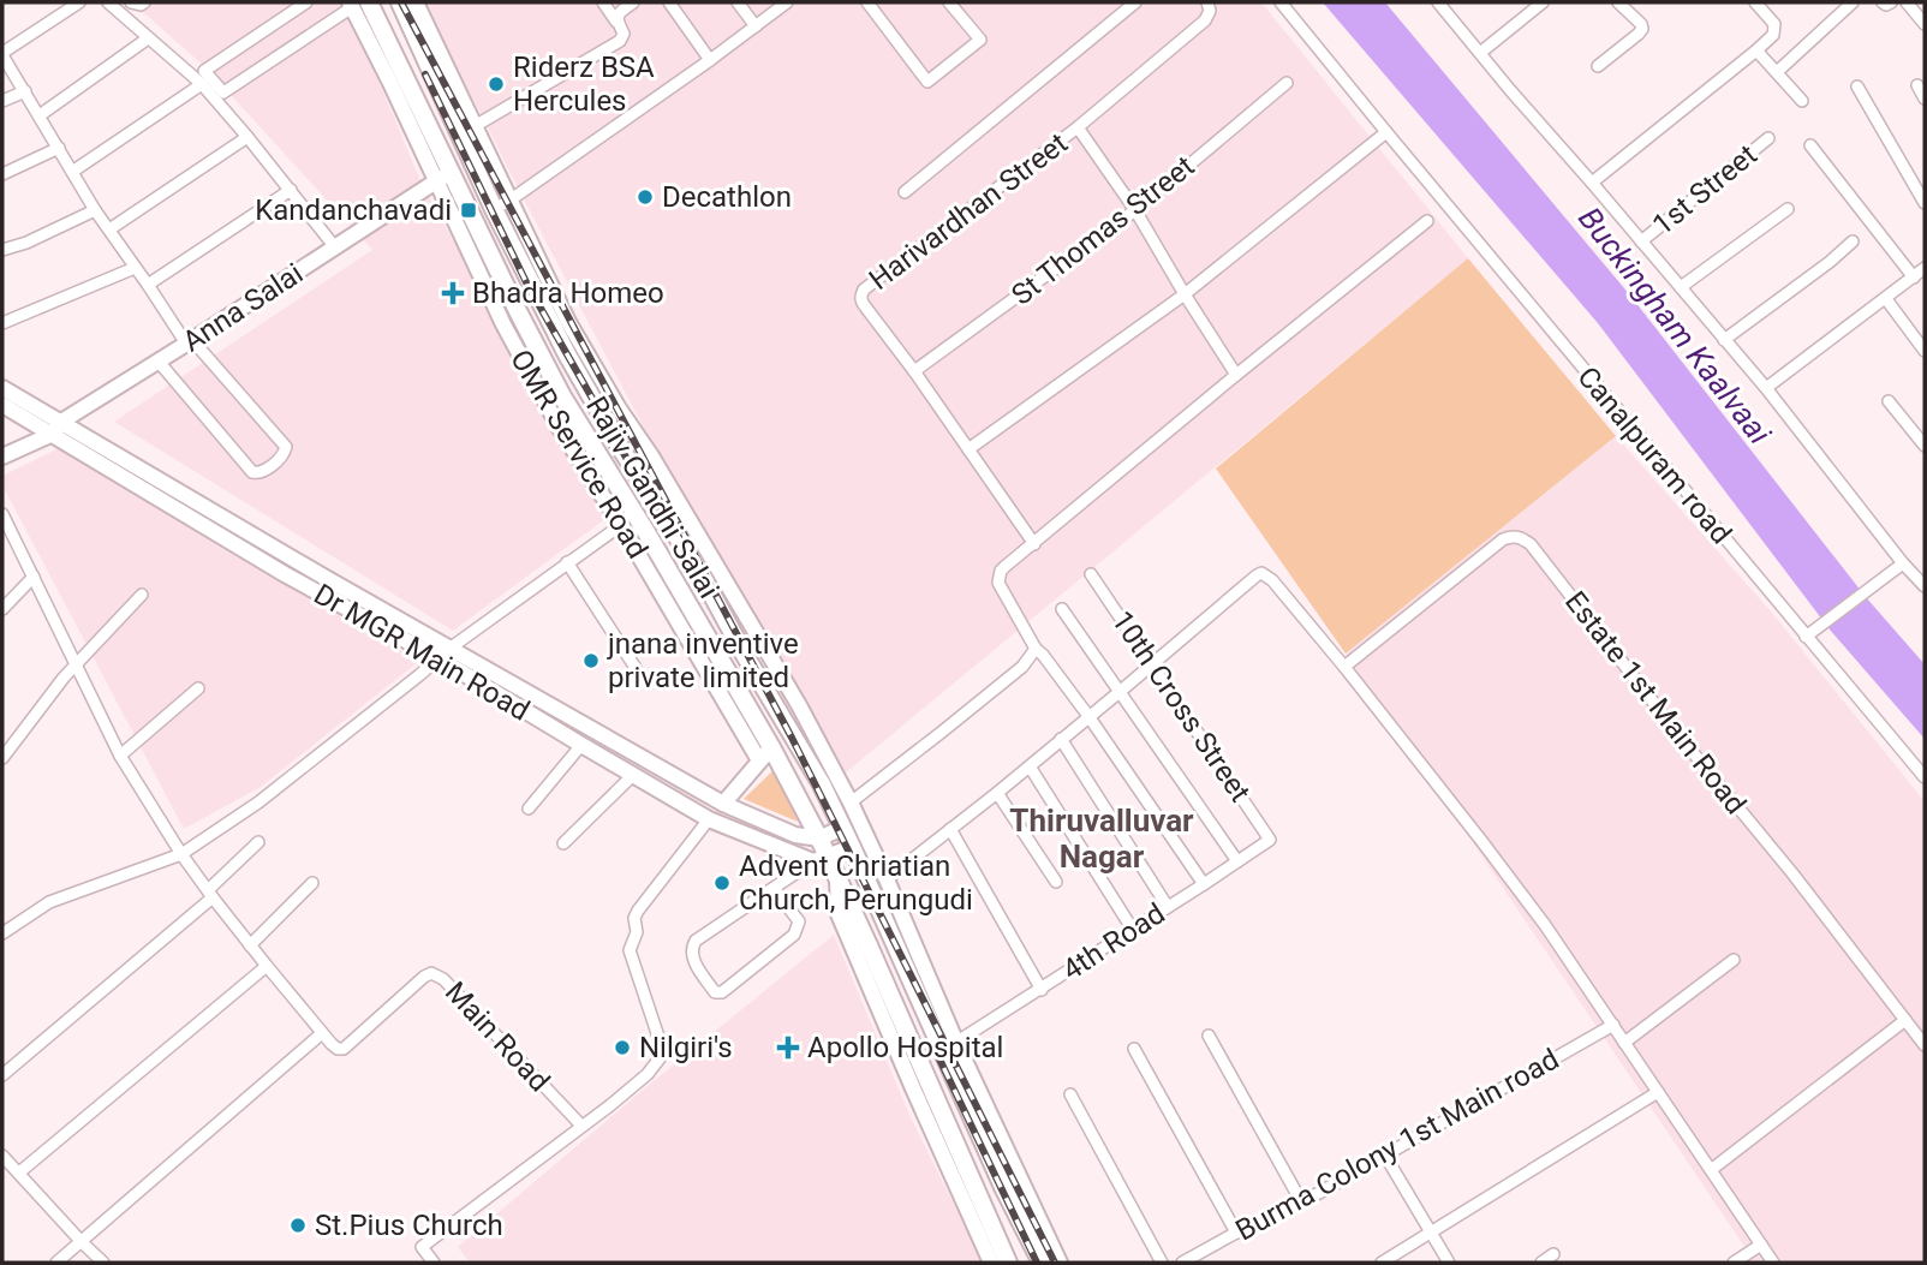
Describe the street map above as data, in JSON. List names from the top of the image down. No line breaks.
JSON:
{"streets":{"main road":["Rajiv Gandhi Salai"],"street":["1st Street","Harivardhan Street","St Thomas Street","Anna Salai","OMR Service Road","Canalpuram road","Dr MGR Main Road","Estate 1st Main Road","10th Cross Street","4th Road","Main Road","Burma Colony 1st Main road"]},"crossings":[["Harivardhan Street","St Thomas Street"],["Anna Salai","OMR Service Road"],["Anna Salai","Rajiv Gandhi Salai"],["Anna Salai","Dr MGR Main Road"],["OMR Service Road","Rajiv Gandhi Salai"],["Rajiv Gandhi Salai","Dr MGR Main Road"],["Rajiv Gandhi Salai","4th Road"],["10th Cross Street","4th Road"]],"districts":["Thiruvalluvar Nagar"],"water":["Buckingham Kaalvaai"],"places":{"other":["Riderz BSA Hercules","Decathlon","jnana inventive private limited","Advent Chriatian Church, Perungudi","Nilgiri's","St.Pius Church"],"transit":["Kandanchavadi"],"health":["Bhadra Homeo","Apollo Hospital"]}}
